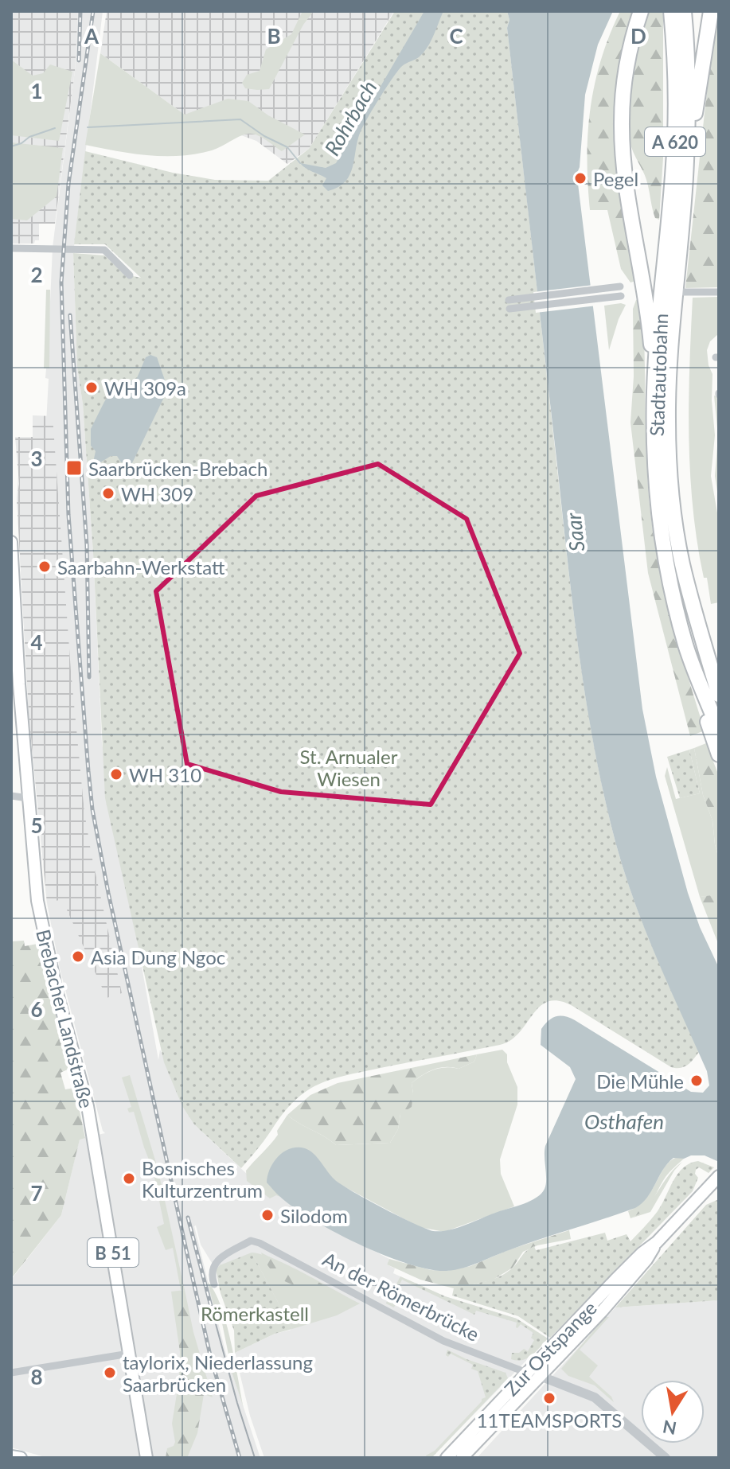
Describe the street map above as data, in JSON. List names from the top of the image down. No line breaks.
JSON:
{"streets":{"highway":["A 620","Stadtautobahn"],"main road":["Brebacher Landstraße","B 51","Zur Ostspange"],"street":["An der Römerbrücke"]},"crossings":[["Brebacher Landstraße","B 51"],["An der Römerbrücke","Zur Ostspange"]],"water":["Rohrbach","Saar","Osthafen"],"parks":["St. Arnualer Wiesen","Römerkastell"],"places":{"other":["Pegel","WH 309a","WH 309","Saarbahn-Werkstatt","WH 310","Asia Dung Ngoc","Die Mühle","Bosnisches Kulturzentrum","Silodom","taylorix, Niederlassung Saarbrücken","11TEAMSPORTS"],"transit":["Saarbrücken-Brebach"]},"north":"bottom","grid":{"columns":["A","B","C","D"],"rows":["1","2","3","4","5","6","7","8"]}}
